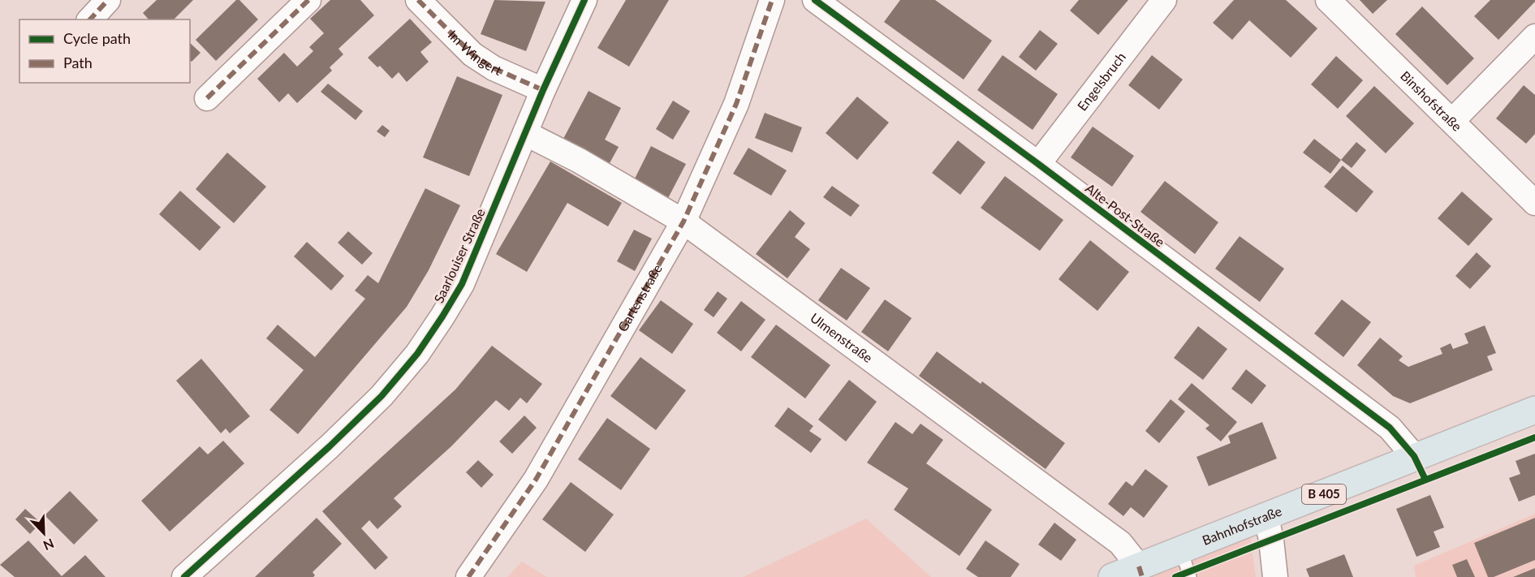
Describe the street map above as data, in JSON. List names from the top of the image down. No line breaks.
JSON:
{"streets":{"main road":["B 405","Bahnhofstraße"],"street":["Im Wingert","Engelsbruch","Binshofstraße","Alte-Post-Straße","Saarlouiser Straße","Gartenstraße","Ulmenstraße"]},"crossings":[["Im Wingert","Saarlouiser Straße"],["Engelsbruch","Alte-Post-Straße"],["Alte-Post-Straße","Bahnhofstraße"],["Saarlouiser Straße","Ulmenstraße"],["Gartenstraße","Ulmenstraße"],["Ulmenstraße","Bahnhofstraße"]],"legend":["Cycle path","Path"],"north":"bottom right"}
